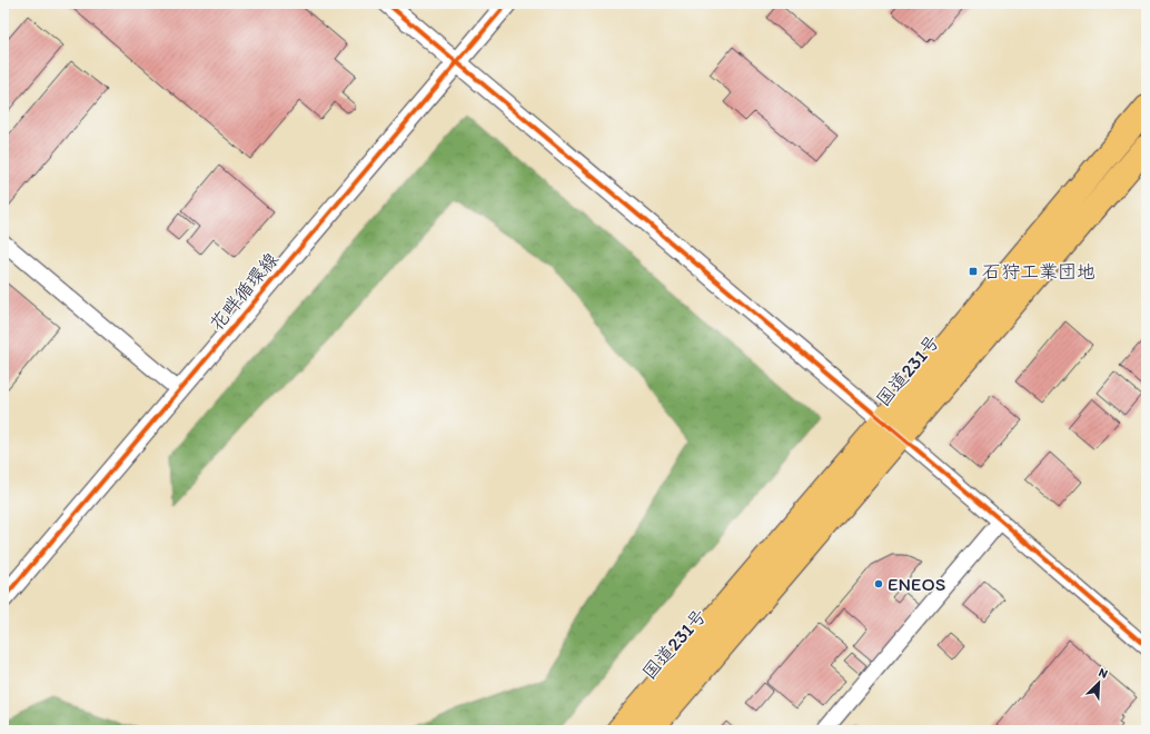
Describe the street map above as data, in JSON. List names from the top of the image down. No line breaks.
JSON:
{"streets":{"highway":["国道231号"],"street":["花畔循環線"]},"places":{"transit":["石狩工業団地"],"other":["ENEOS"]},"north":"top right"}
